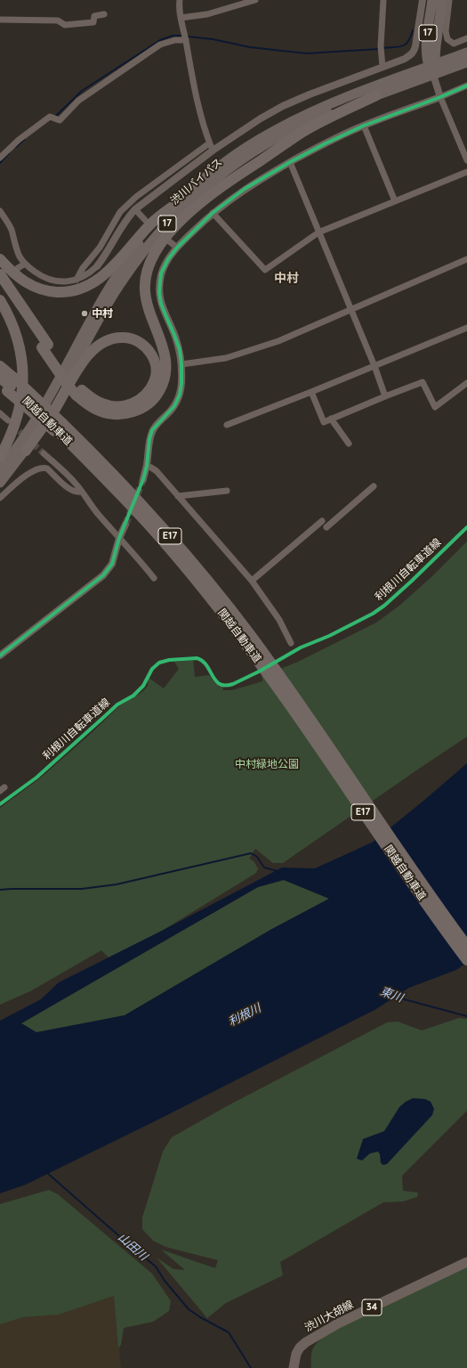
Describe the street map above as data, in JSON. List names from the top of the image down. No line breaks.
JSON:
{"streets":{"highway":["17","渋川バイパス","関越自動車道","E17"],"main road":["34","渋川大胡線"],"cycle path":["利根川自転車道線"]},"crossings":[["17","渋川バイパス"]],"districts":["中村"],"water":["東川","利根川","山田川"],"parks":["中村緑地公園"],"places":["中村"]}
